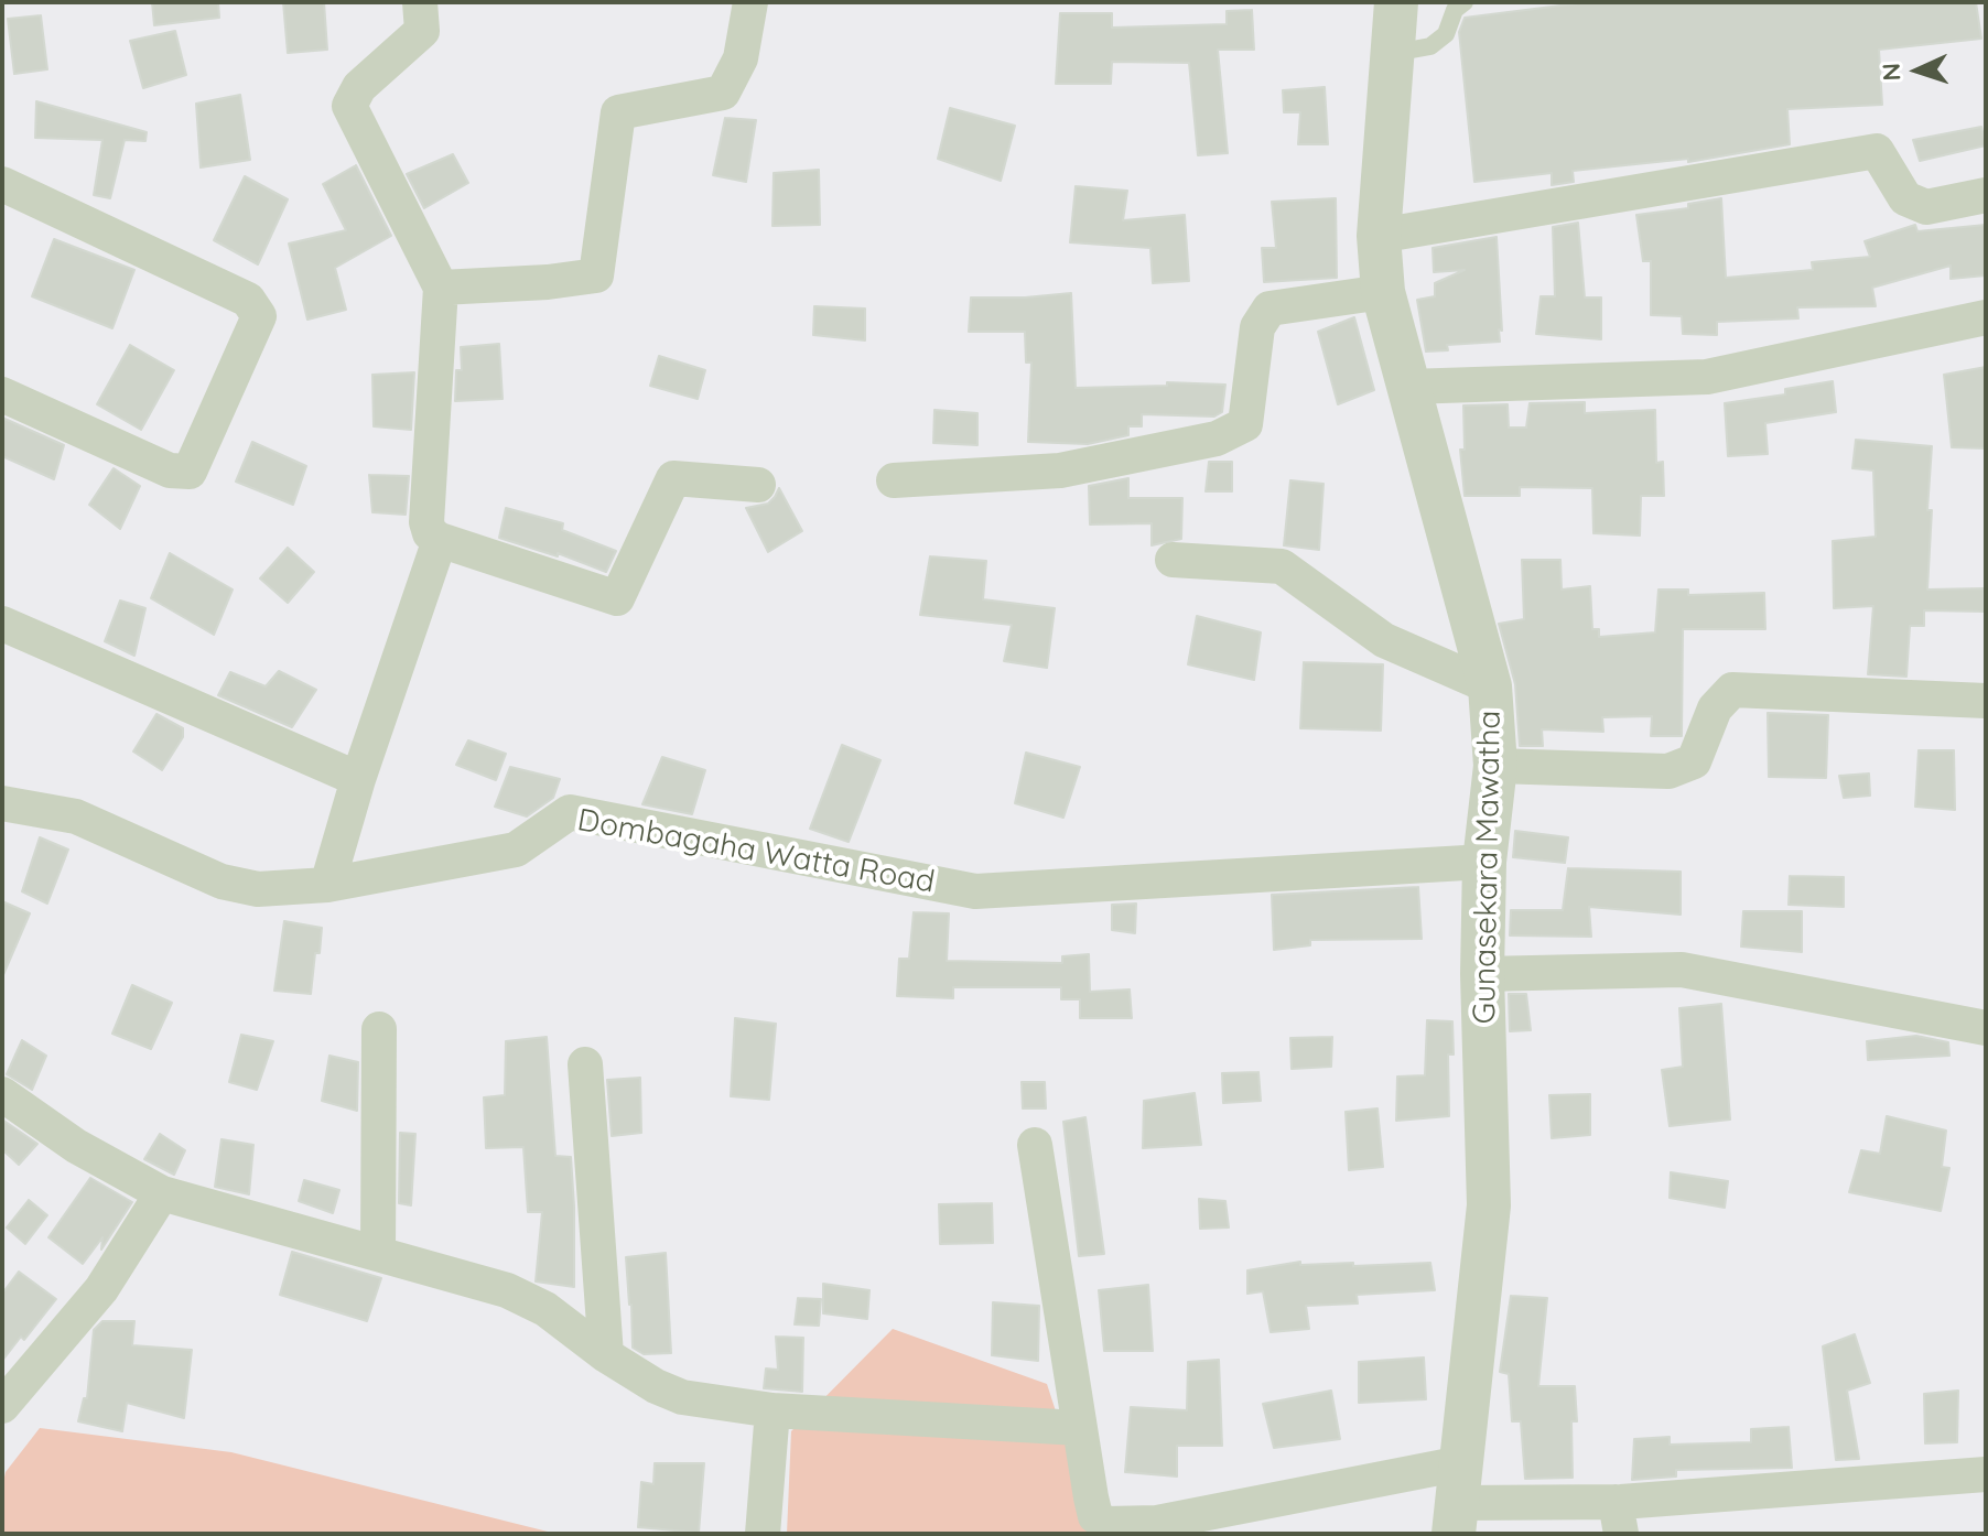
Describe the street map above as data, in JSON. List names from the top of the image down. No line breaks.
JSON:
{"streets":{"street":["Dombagaha Watta Road","Gunasekara Mawatha"]},"crossings":[["Dombagaha Watta Road","Gunasekara Mawatha"]],"north":"left"}
